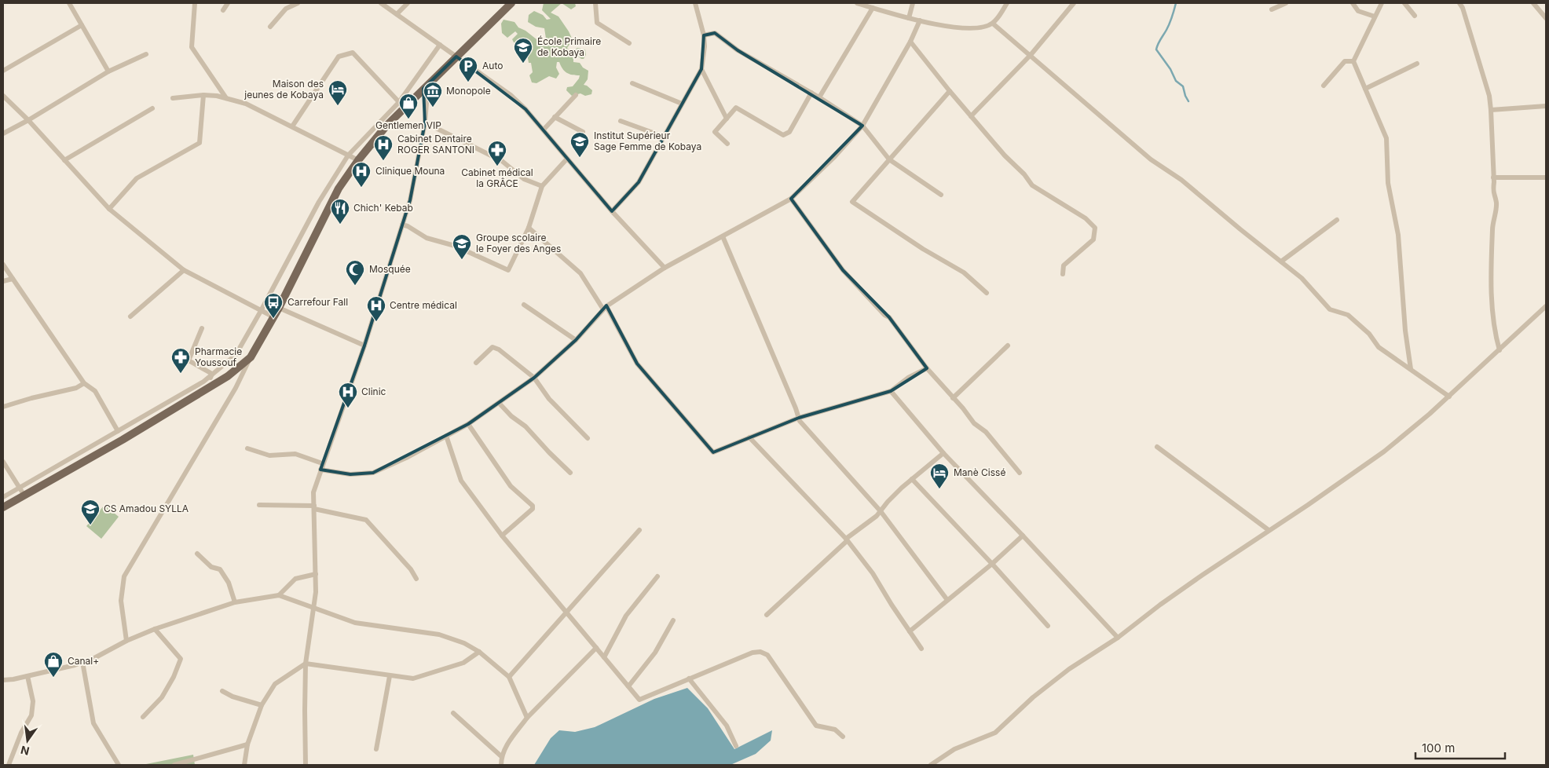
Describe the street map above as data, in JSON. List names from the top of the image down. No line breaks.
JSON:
{"places":{"school or university":["École Primaire de Kobaya","Institut Supérieur Sage Femme de Kobaya","Groupe scolaire le Foyer des Anges","CS Amadou SYLLA"],"parking":["Auto"],"hotel":["Maison des jeunes de Kobaya","Manè Cissé"],"museum":["Monopole"],"shop":["Gentlemen VIP","Canal+"],"hospital":["Cabinet Dentaire ROGER SANTONI","Clinique Mouna","Centre médical","Clinic"],"pharmacy":["Cabinet médical la GRÂCE","Pharmacie Youssouf"],"restaurant":["Chich' Kebab"],"mosque":["Mosquée"],"bus stop":["Carrefour Fall"]},"scale_bar":"100 m","north":"bottom"}
